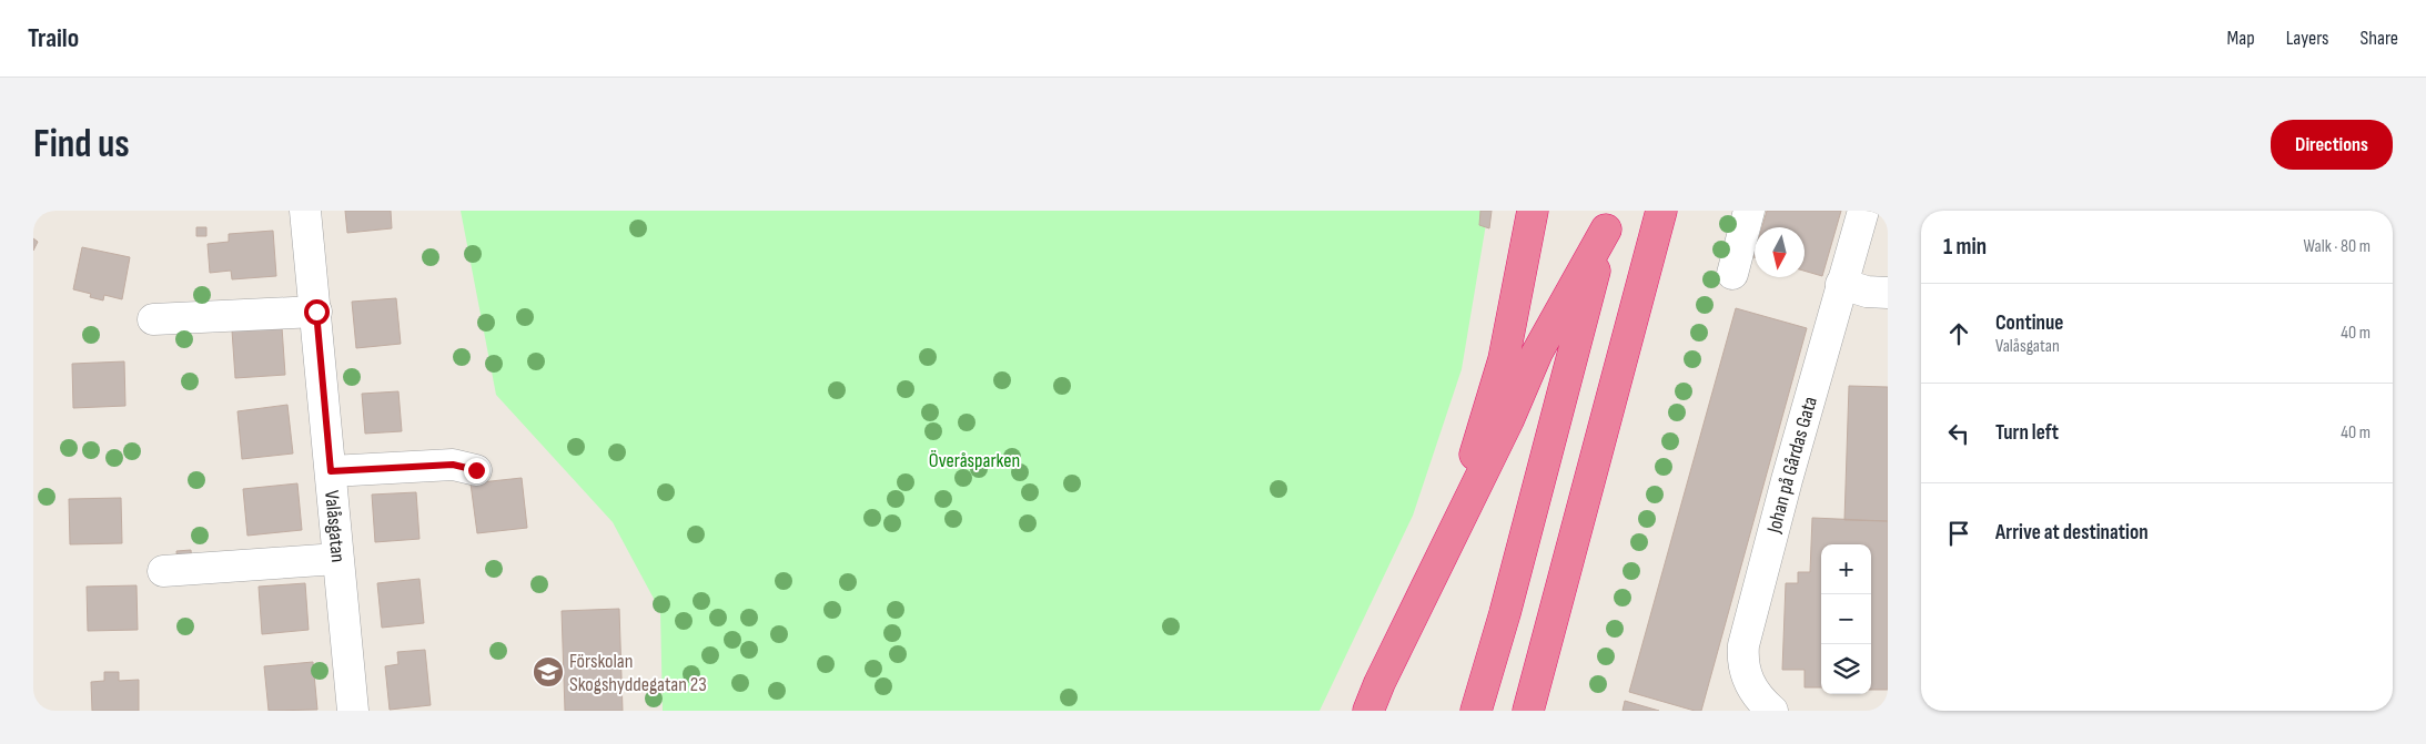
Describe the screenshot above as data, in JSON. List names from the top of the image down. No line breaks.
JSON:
{"streets":{"street":["Johan på Gårdas Gata","Valåsgatan"]},"parks":["Överåsparken"],"places":{"school or university":["Förskolan Skogshyddegatan 23"]},"north":"bottom","page":{"header":"Trailo","nav":["Map","Layers","Share"],"buttons":"Directions","title":"Find us","heading":["1 min","Walk · 80 m"],"list":[["Continue","Valåsgatan","40 m"],["Turn left","40 m"],"Arrive at destination"],"map_buttons":["+","−"]}}
